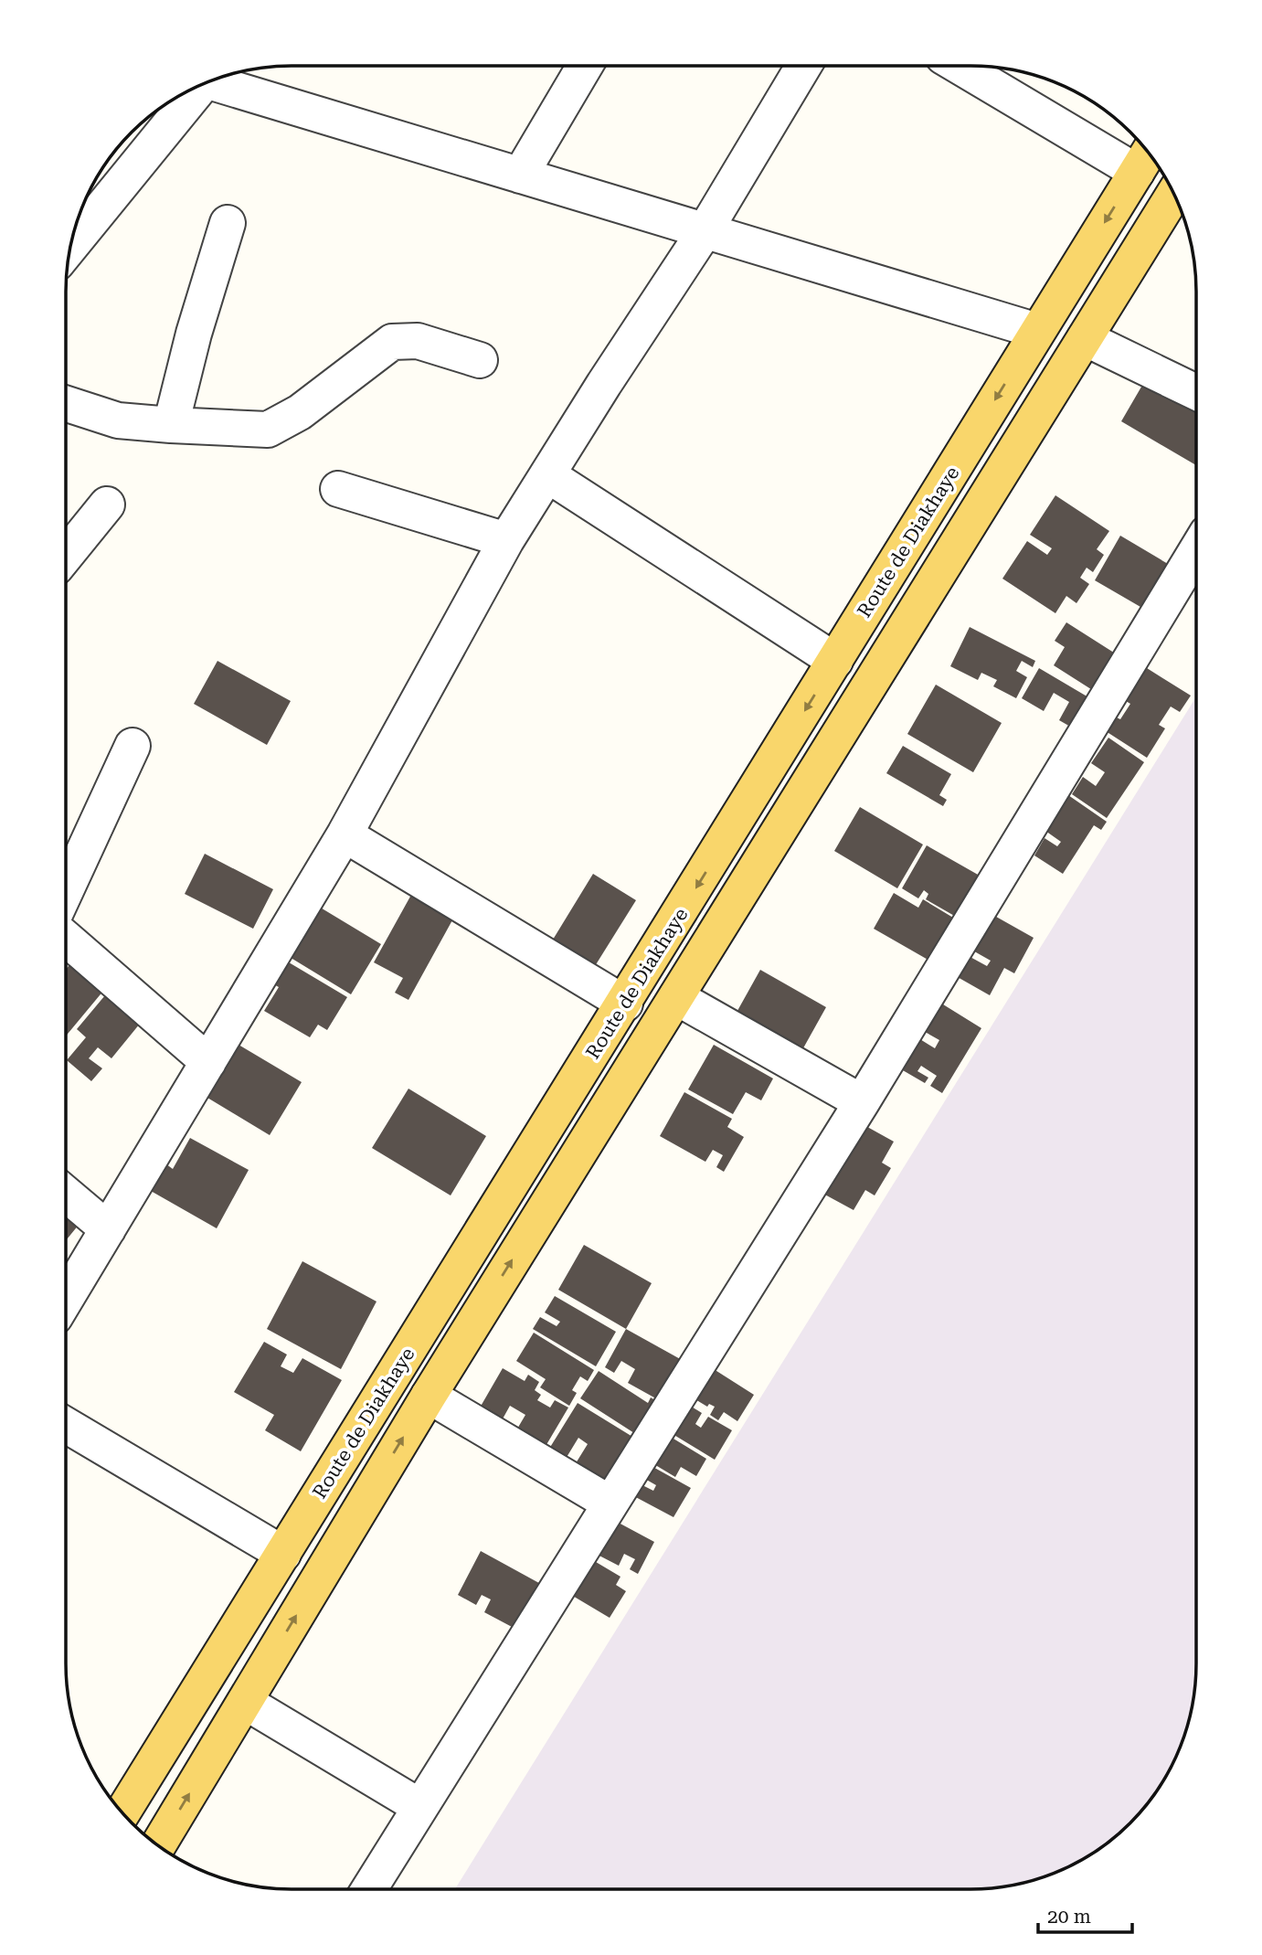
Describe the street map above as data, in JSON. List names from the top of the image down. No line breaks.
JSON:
{"streets":{"main road":["Route de Diakhaye"]},"scale_bar":"20 m"}
